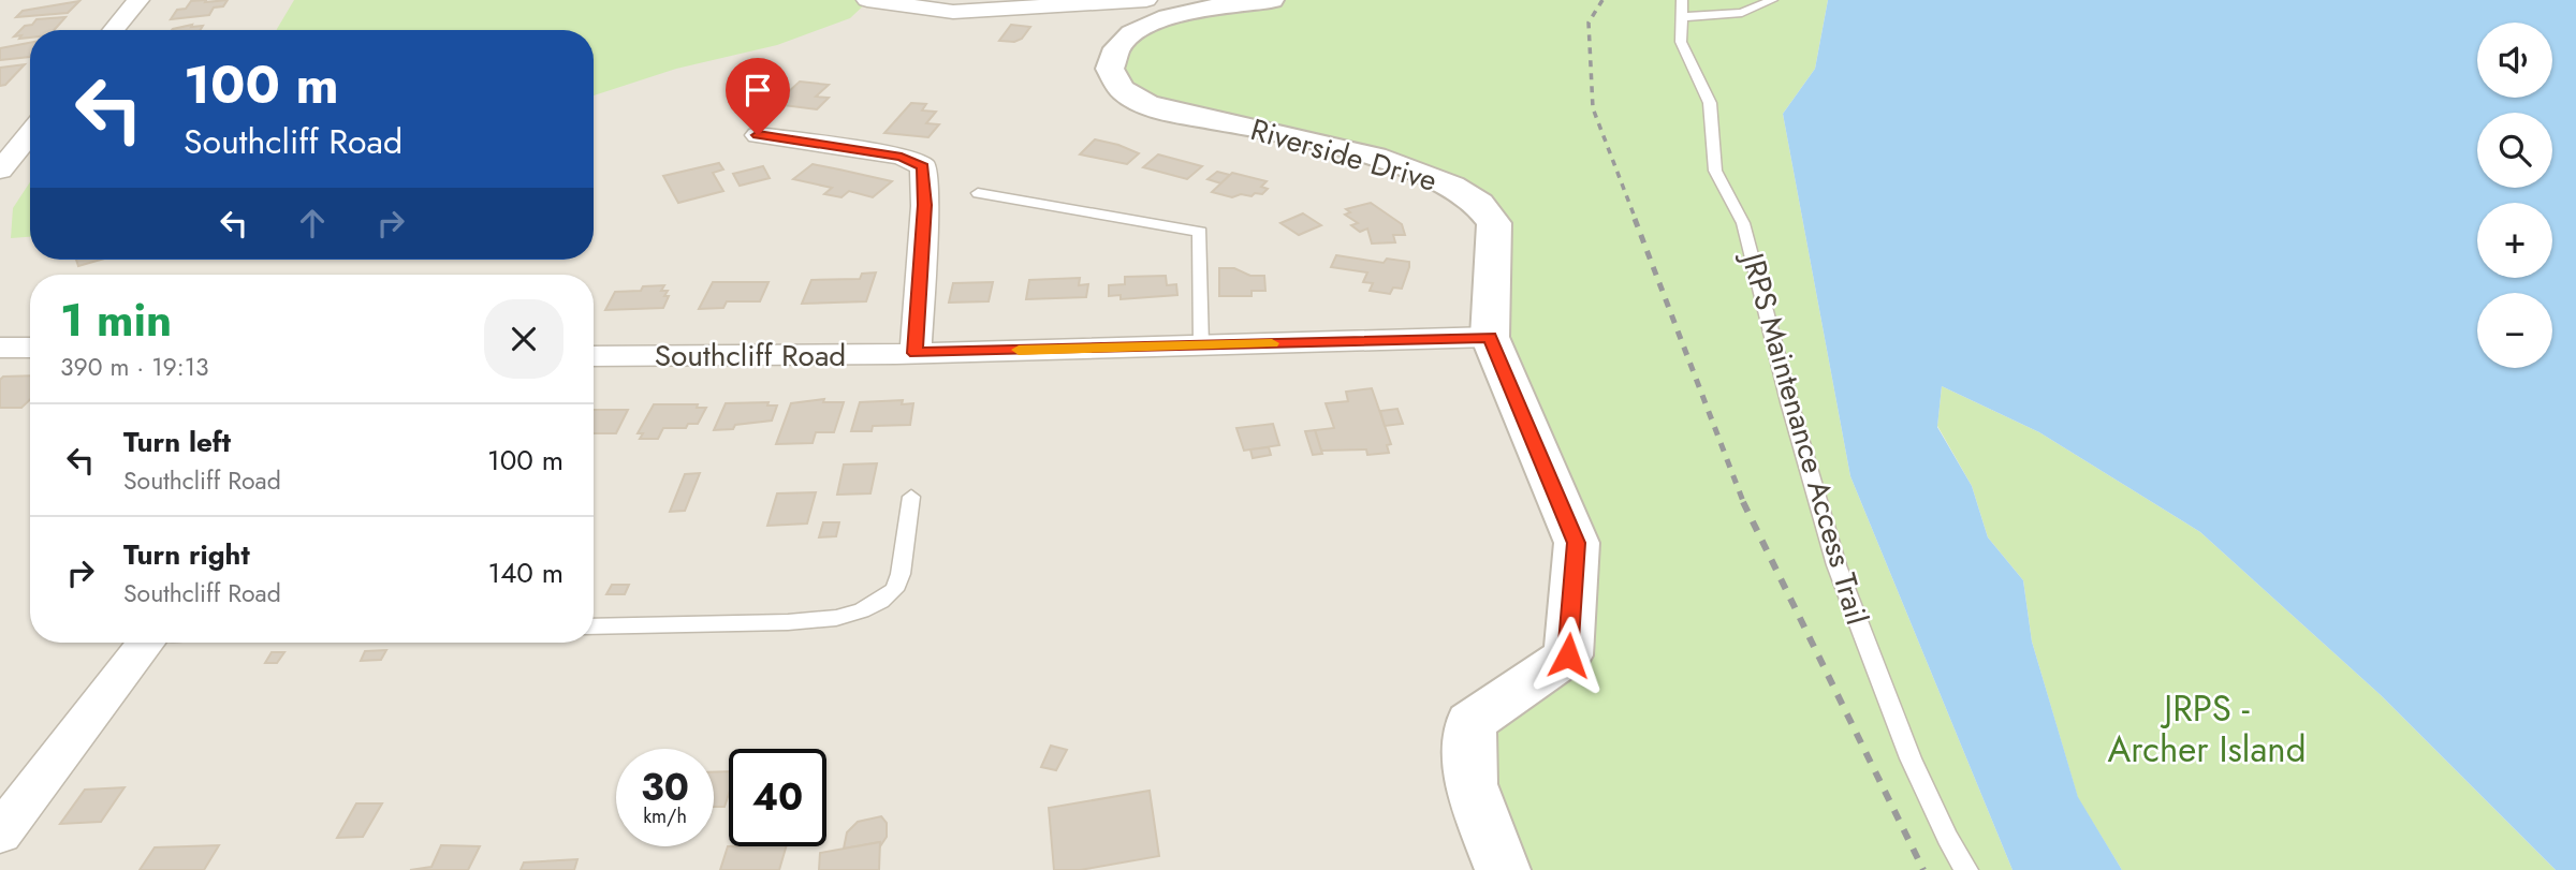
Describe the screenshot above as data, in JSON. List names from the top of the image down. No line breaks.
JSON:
{"streets":{"street":["Riverside Drive","Southcliff Road"],"lane":["JRPS Maintenance Access Trail"]},"crossings":[["Riverside Drive","Southcliff Road"]],"parks":["JRPS - Archer Island"],"page":{"map_buttons":["+","−"],"turn":["100 m","Southcliff Road"],"heading":["1 min","390 m · 19:13"],"list":[{"name":"Turn left","note":"Southcliff Road","value":"100 m"},{"name":"Turn right","note":"Southcliff Road","value":"140 m"}],"speed":"30 km/h","limit":"40"}}
